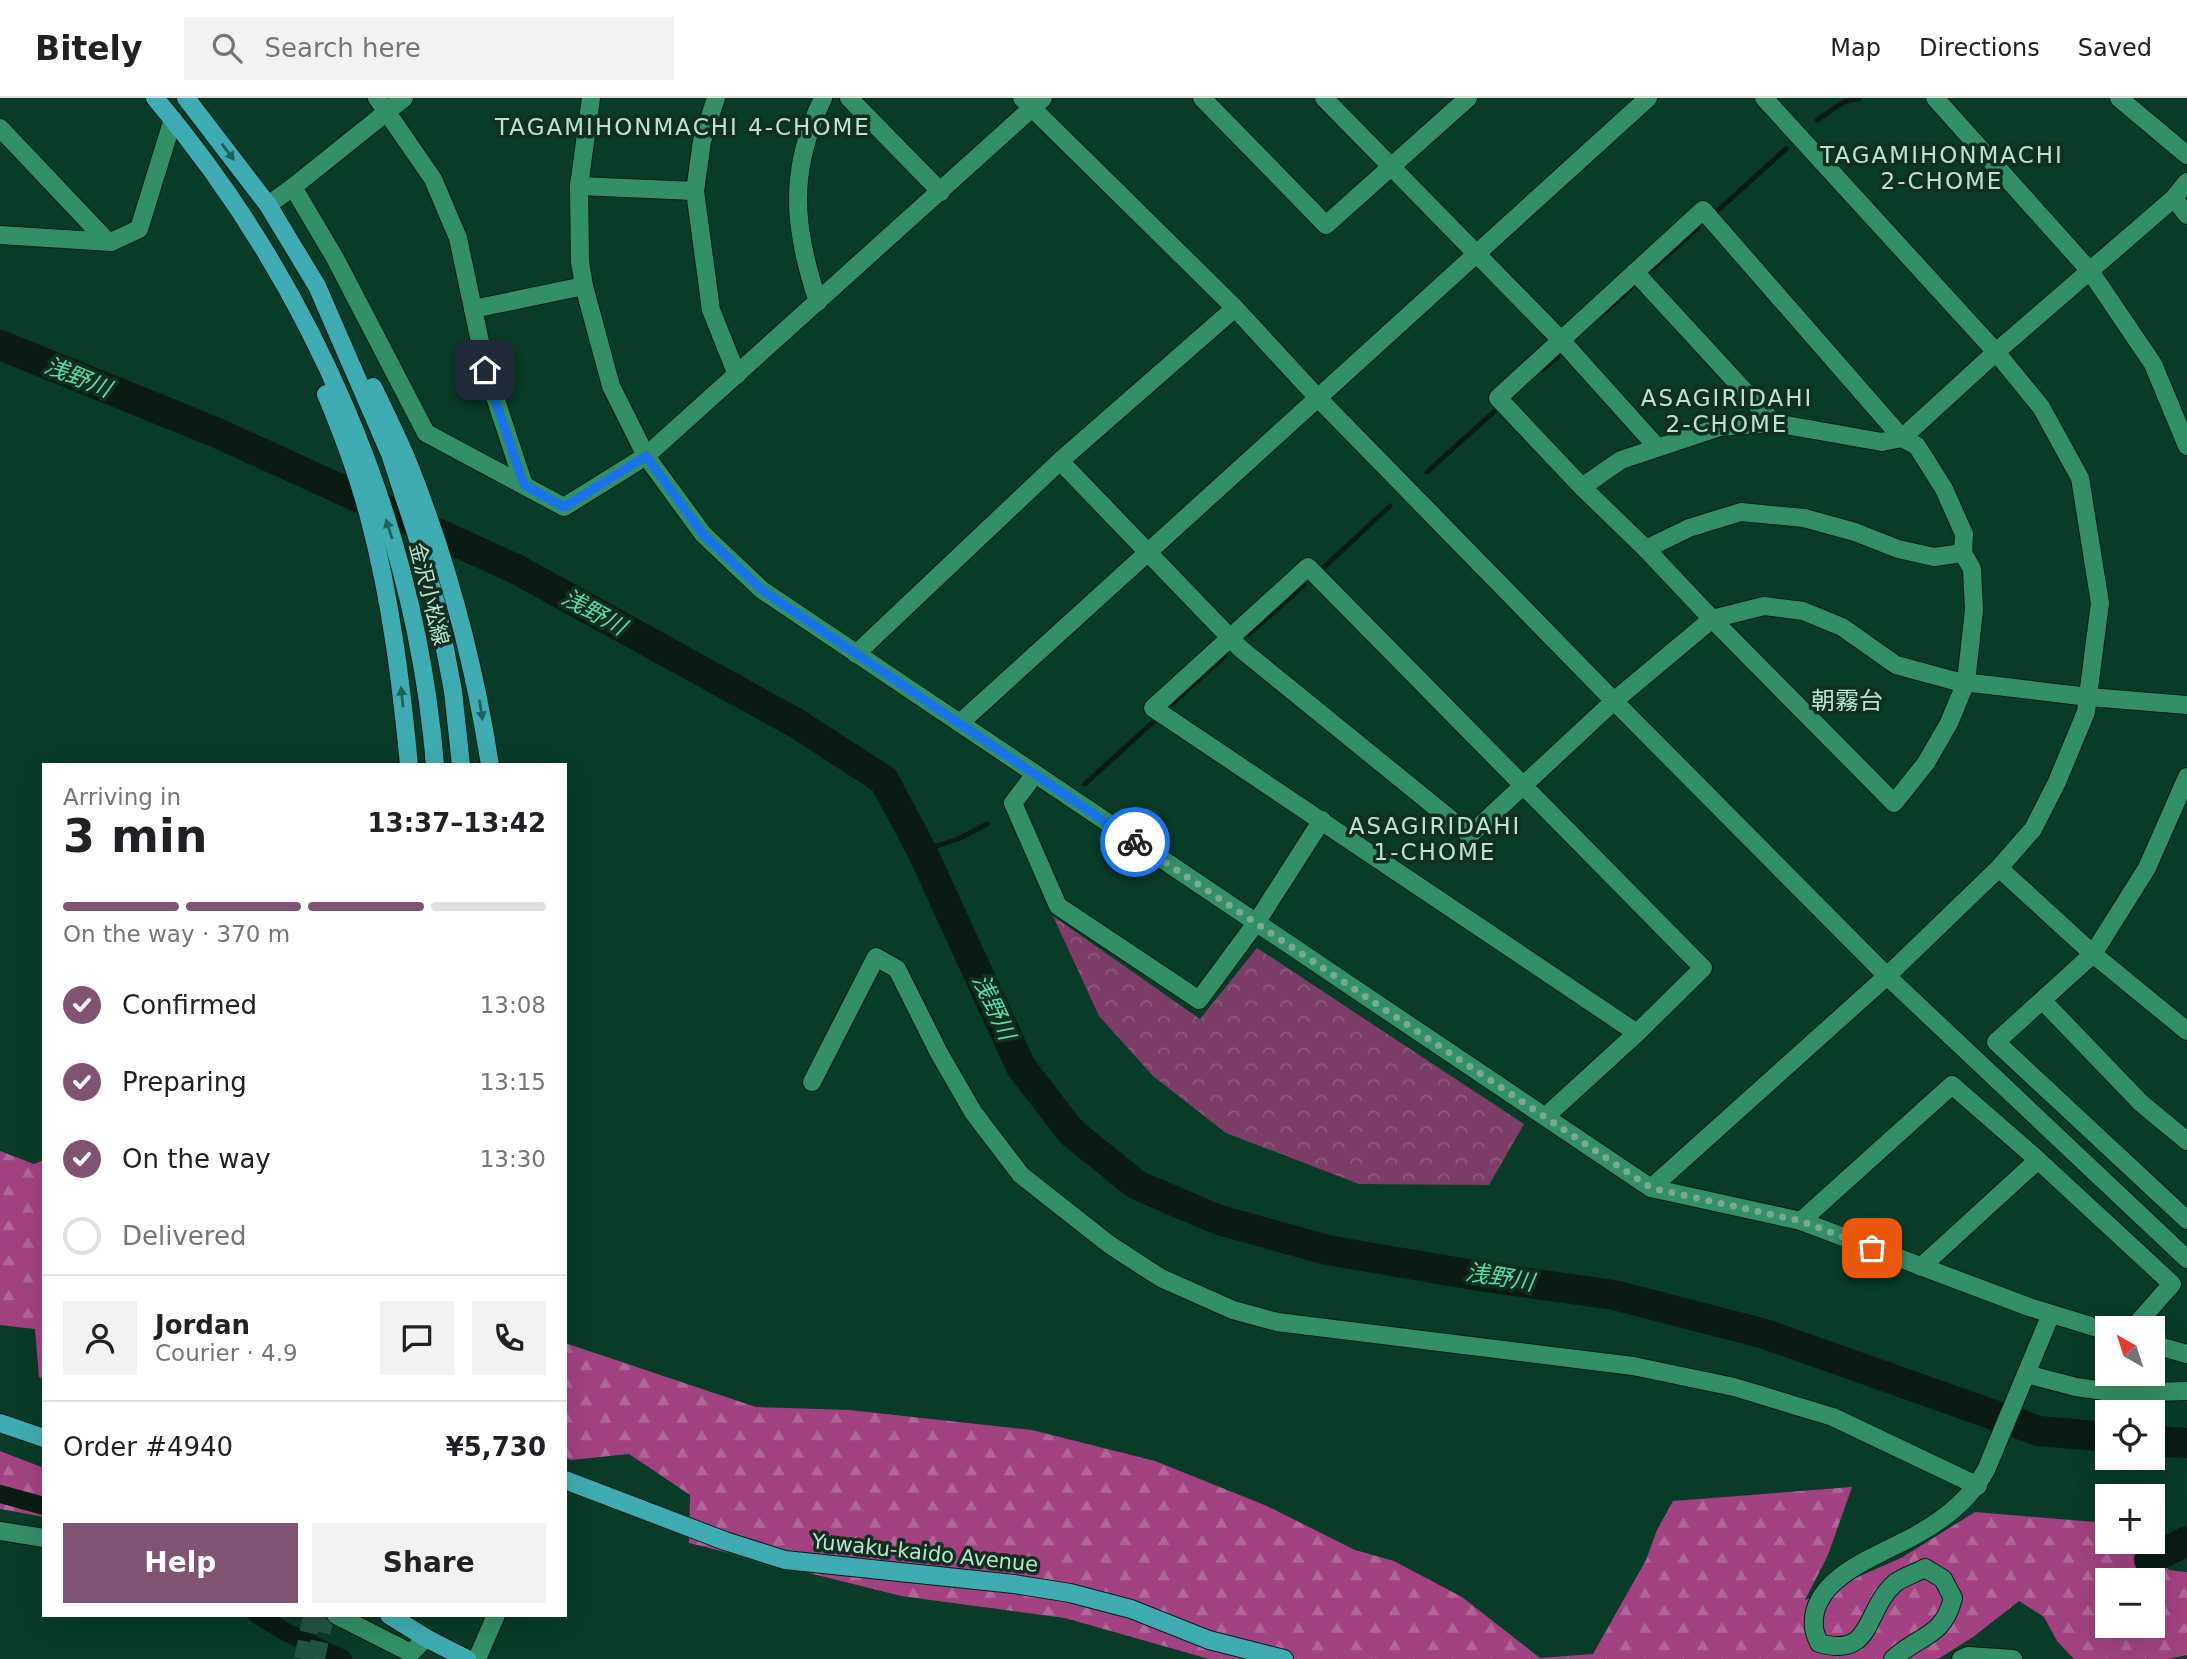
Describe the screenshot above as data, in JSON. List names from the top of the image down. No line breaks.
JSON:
{"streets":{"main road":["金沢小松線","Yuwaku-kaido Avenue"]},"districts":["TAGAMIHONMACHI 4-CHOME","TAGAMIHONMACHI 2-CHOME","ASAGIRIDAHI 2-CHOME","朝霧台","ASAGIRIDAHI 1-CHOME"],"water":["浅野川"],"north":"top left","page":{"header":"Bitely","search":"Search here","nav":["Map","Directions","Saved"],"heading":["3 min","Arriving in","13:37–13:42"],"panel":["Jordan","Courier · 4.9","Order #4940","¥5,730"],"bar":"On the way · 370 m","list":[["Confirmed","13:08"],["Preparing","13:15"],["On the way","13:30"],"Delivered"],"map_buttons":["+","−"],"buttons":["Help","Share"]}}
